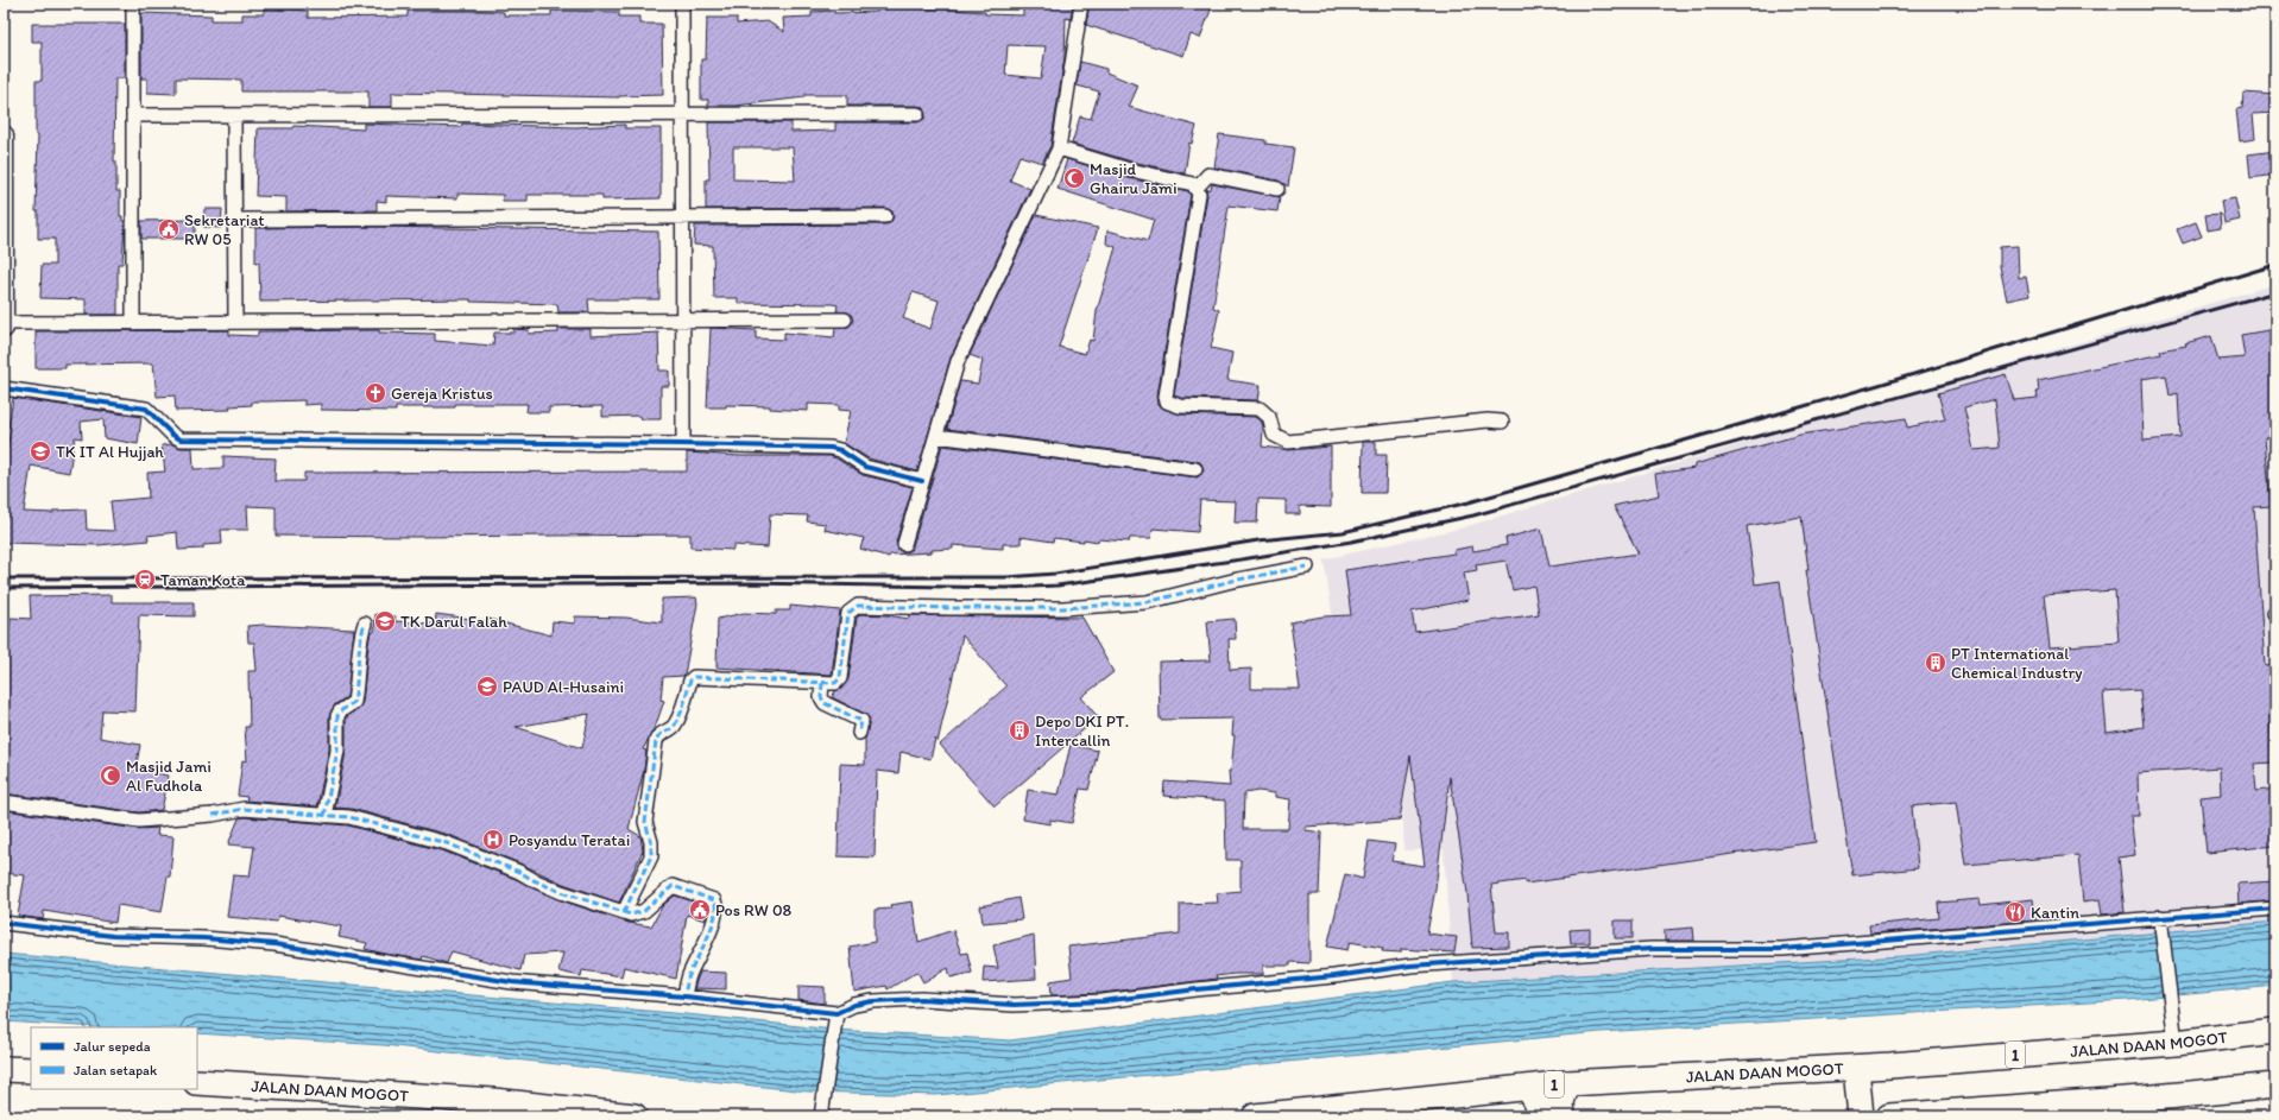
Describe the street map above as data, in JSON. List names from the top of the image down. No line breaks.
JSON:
{"streets":{"highway":["JALAN DAAN MOGOT","1"]},"places":{"mosque":["Masjid Ghairu Jami","Masjid Jami Al Fudhola"],"public building":["Sekretariat RW 05","Pos RW 08"],"church":["Gereja Kristus"],"school or university":["TK IT Al Hujjah","TK Darul Falah","PAUD Al-Husaini"],"station":["Taman Kota"],"building":["PT International Chemical Industry","Depo DKI PT. Intercallin"],"hospital":["Posyandu Teratai"],"restaurant":["Kantin"]},"legend":["Jalur sepeda","Jalan setapak"]}
